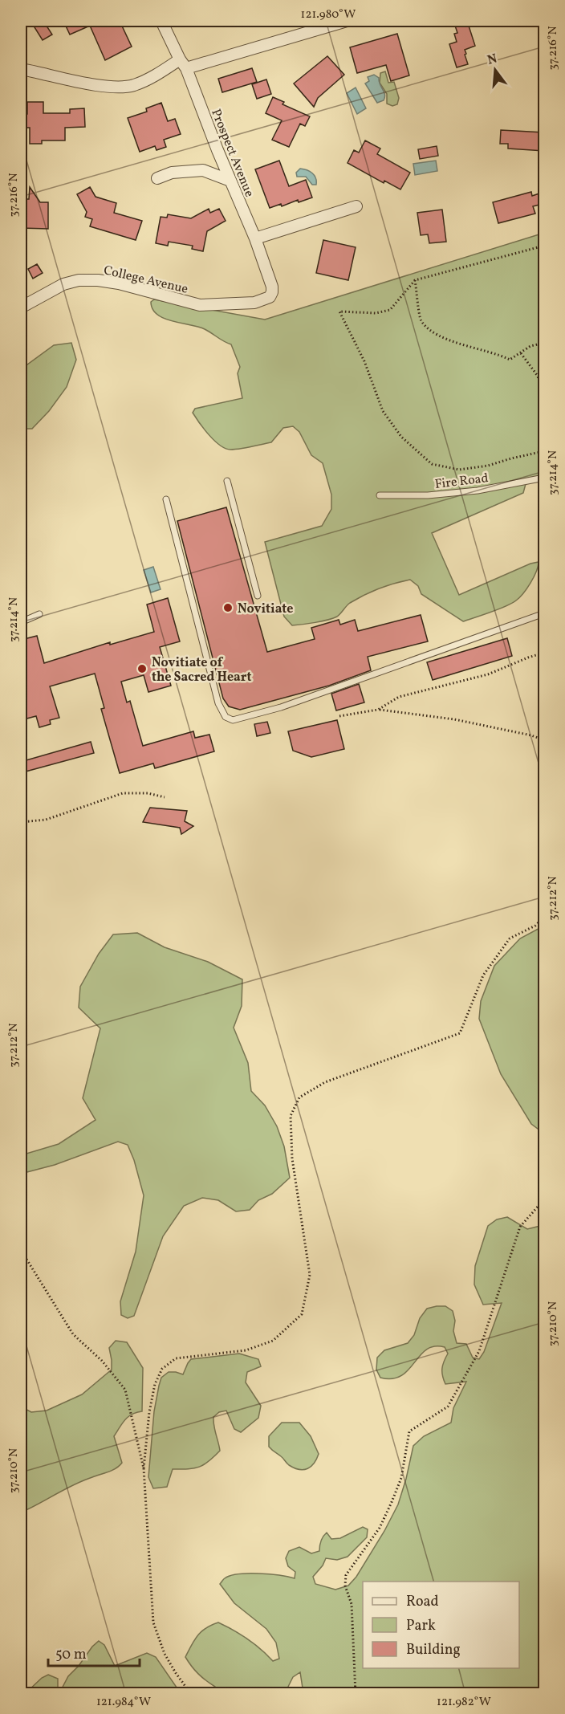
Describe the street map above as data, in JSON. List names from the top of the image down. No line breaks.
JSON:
{"streets":{"street":["Prospect Avenue","College Avenue"],"lane":["Fire Road"]},"crossings":[["Prospect Avenue","College Avenue"]],"places":["Novitiate","Novitiate of the Sacred Heart"],"legend":["Road","Park","Building"],"scale_bar":"50 m","north":"top","coordinates":["121.980°W","37.216°N","37.214°N","37.212°N","37.210°N","121.984°W","121.982°W"]}
